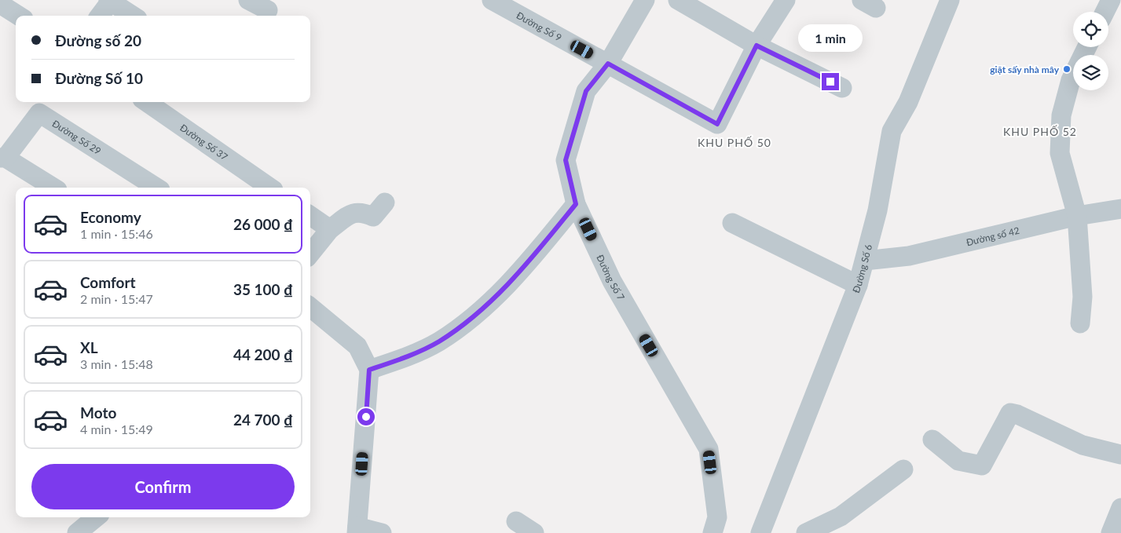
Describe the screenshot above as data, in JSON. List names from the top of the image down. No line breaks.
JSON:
{"streets":{"street":["Đường Số 9","Đường Số 29","Đường Số 37","Đường số 42","Đường Số 6","Đường Số 7"]},"crossings":[["Đường Số 9","Đường Số 7"],["Đường số 42","Đường Số 6"]],"districts":["KHU PHỐ 52","KHU PHỐ 50"],"places":["giặt sấy nhà mây"],"page":{"banner":["Đường số 20","Đường Số 10"],"bubble":"1 min","list":[{"name":"Economy","note":"1 min · 15:46","value":"26 000 ₫"},{"name":"Comfort","note":"2 min · 15:47","value":"35 100 ₫"},{"name":"XL","note":"3 min · 15:48","value":"44 200 ₫"},{"name":"Moto","note":"4 min · 15:49","value":"24 700 ₫"}],"buttons":"Confirm"}}
